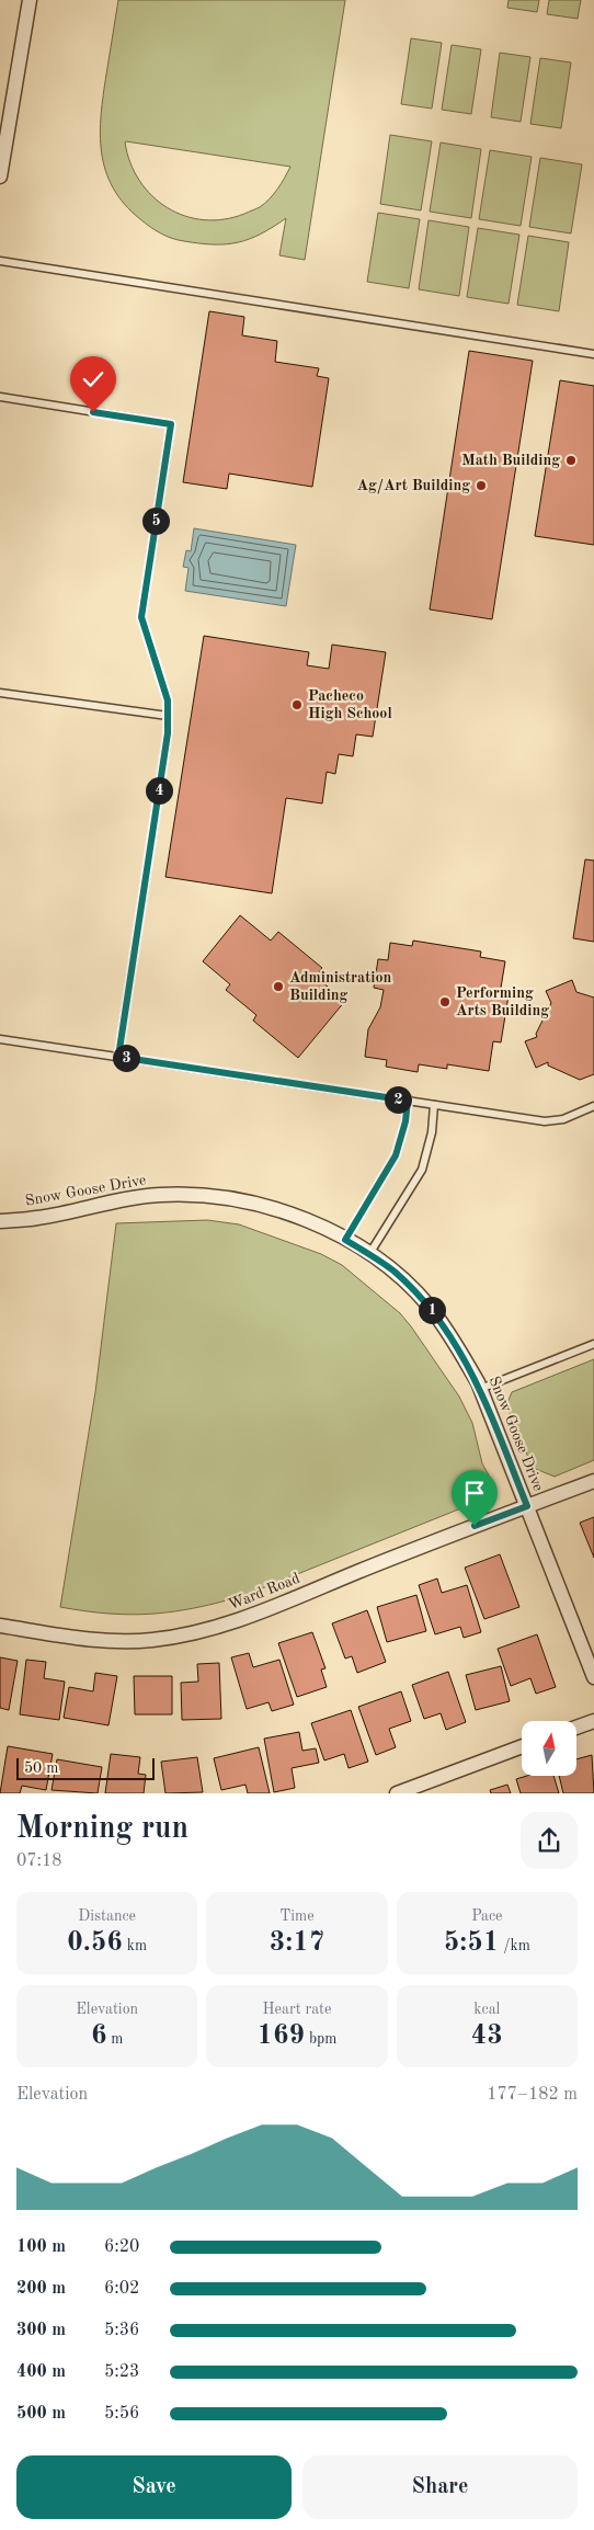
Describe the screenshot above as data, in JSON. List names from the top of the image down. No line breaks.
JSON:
{"streets":{"street":["Snow Goose Drive","Ward Road"]},"crossings":[["Snow Goose Drive","Ward Road"]],"places":["Math Building","Ag/Art Building","Pacheco High School","Administration Building","Performing Arts Building"],"scale_bar":"50 m","north":"top","page":{"pins":["5","4","3","2","1"],"scale":"50 m","heading":["Morning run","07:18"],"stats":[["Distance","0.56 km"],["Time","3:17"],["Pace","5:51 /km"],["Elevation","6 m"],["Heart rate","169 bpm"],["kcal","43"]],"chart":["Elevation","177–182 m"],"list":[{"name":"100 m","note":"6:20"},{"name":"200 m","note":"6:02"},{"name":"300 m","note":"5:36"},{"name":"400 m","note":"5:23"},{"name":"500 m","note":"5:56"}],"buttons":["Save","Share"]}}
